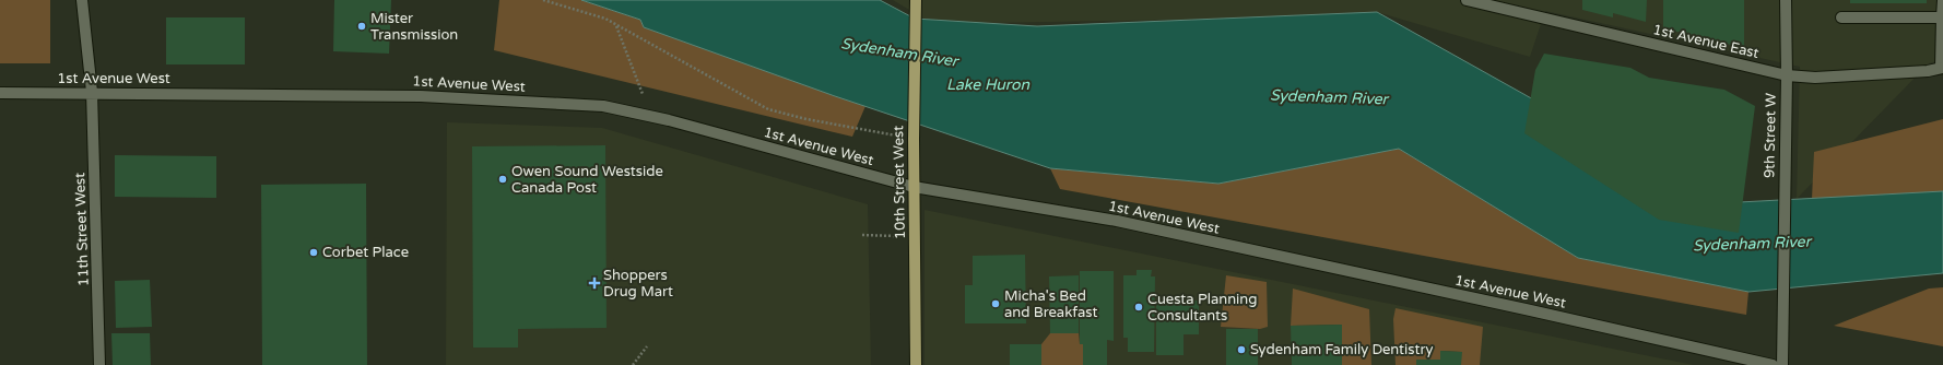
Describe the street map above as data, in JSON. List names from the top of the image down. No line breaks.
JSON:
{"streets":{"main road":["10th Street West"],"street":["1st Avenue East","1st Avenue West","9th Street W","11th Street West"]},"crossings":[["1st Avenue East","9th Street W"],["1st Avenue West","10th Street West"],["1st Avenue West","11th Street West"]],"water":["Sydenham River","Lake Huron"],"places":{"other":["Mister Transmission","Owen Sound Westside Canada Post","Corbet Place","Micha's Bed and Breakfast","Cuesta Planning Consultants","Sydenham Family Dentistry"],"health":["Shoppers Drug Mart"]}}
